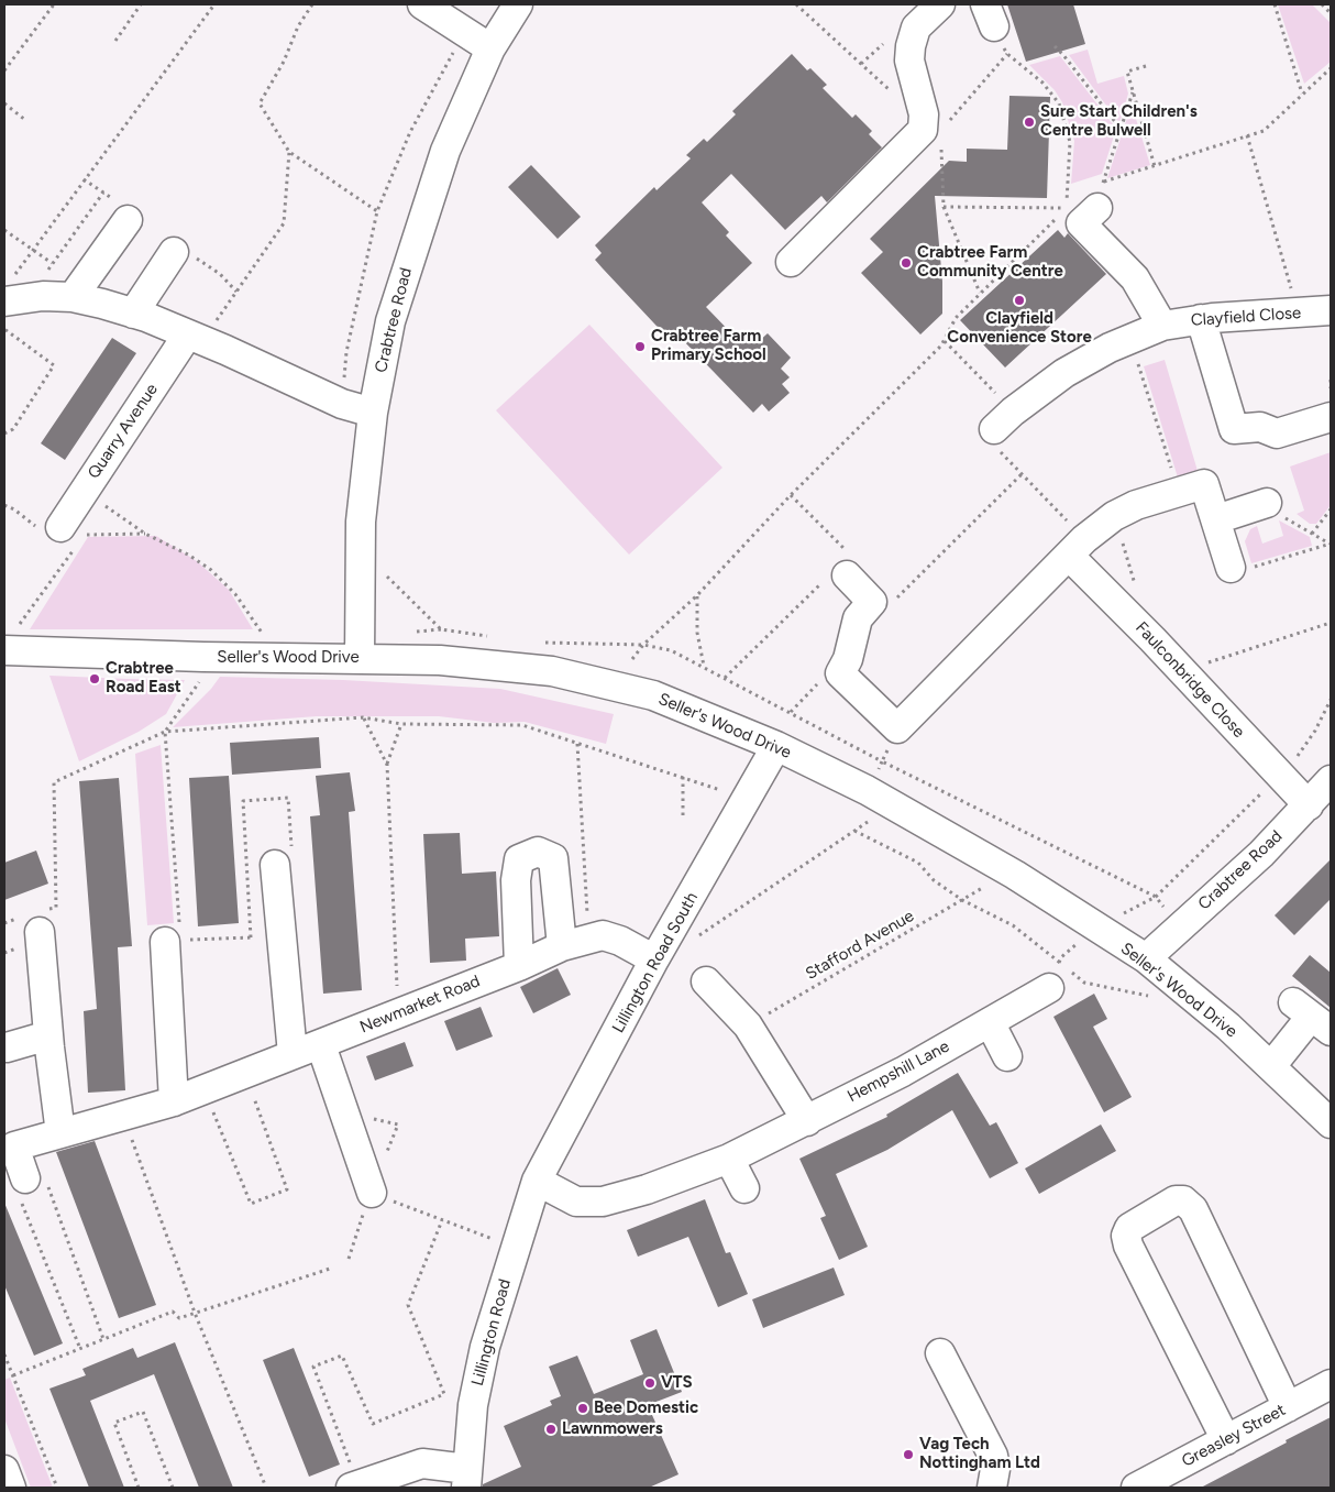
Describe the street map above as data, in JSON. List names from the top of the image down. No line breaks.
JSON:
{"streets":{"street":["Clayfield Close","Crabtree Road","Quarry Avenue","Seller's Wood Drive","Faulconbridge Close","Lillington Road South","Newmarket Road","Hempshill Lane","Lillington Road","Greasley Street"],"path":["Stafford Avenue"]},"crossings":[["Crabtree Road","Seller's Wood Drive"],["Crabtree Road","Faulconbridge Close"],["Seller's Wood Drive","Lillington Road South"],["Lillington Road South","Newmarket Road"],["Lillington Road South","Hempshill Lane"],["Lillington Road South","Lillington Road"],["Hempshill Lane","Lillington Road"]],"places":["Sure Start Children's Centre Bulwell","Crabtree Farm Community Centre","Clayfield Convenience Store","Crabtree Farm Primary School","Crabtree Road East","VTS","Bee Domestic","Lawnmowers","Vag Tech Nottingham Ltd"]}
